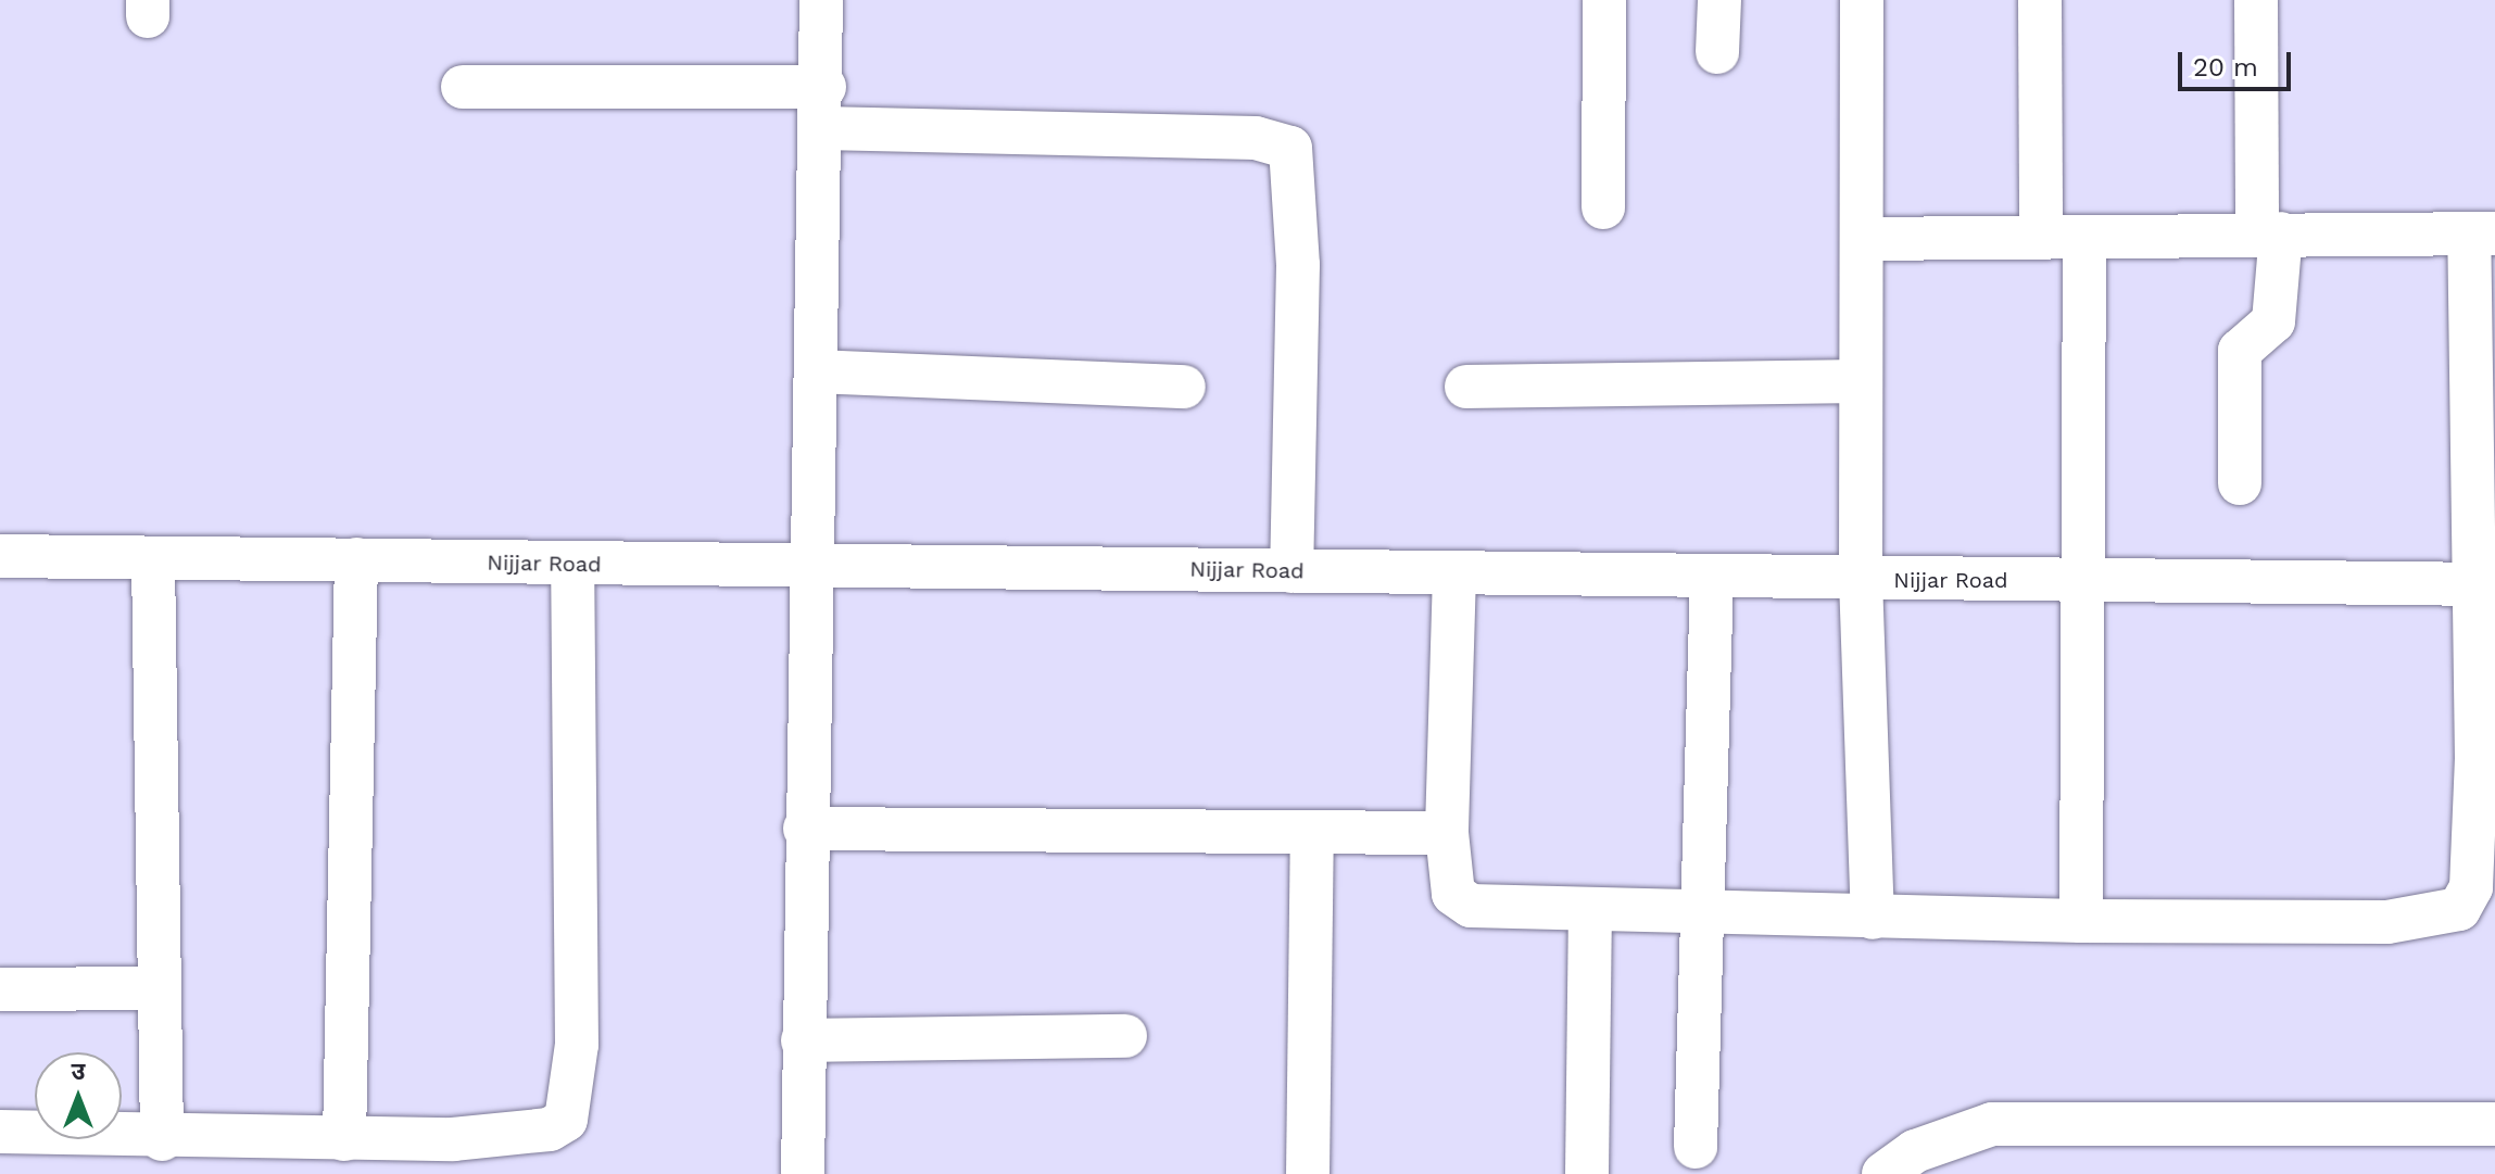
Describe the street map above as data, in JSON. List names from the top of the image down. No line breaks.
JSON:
{"streets":{"street":["Nijjar Road"]},"scale_bar":"20 m","north":"top"}
